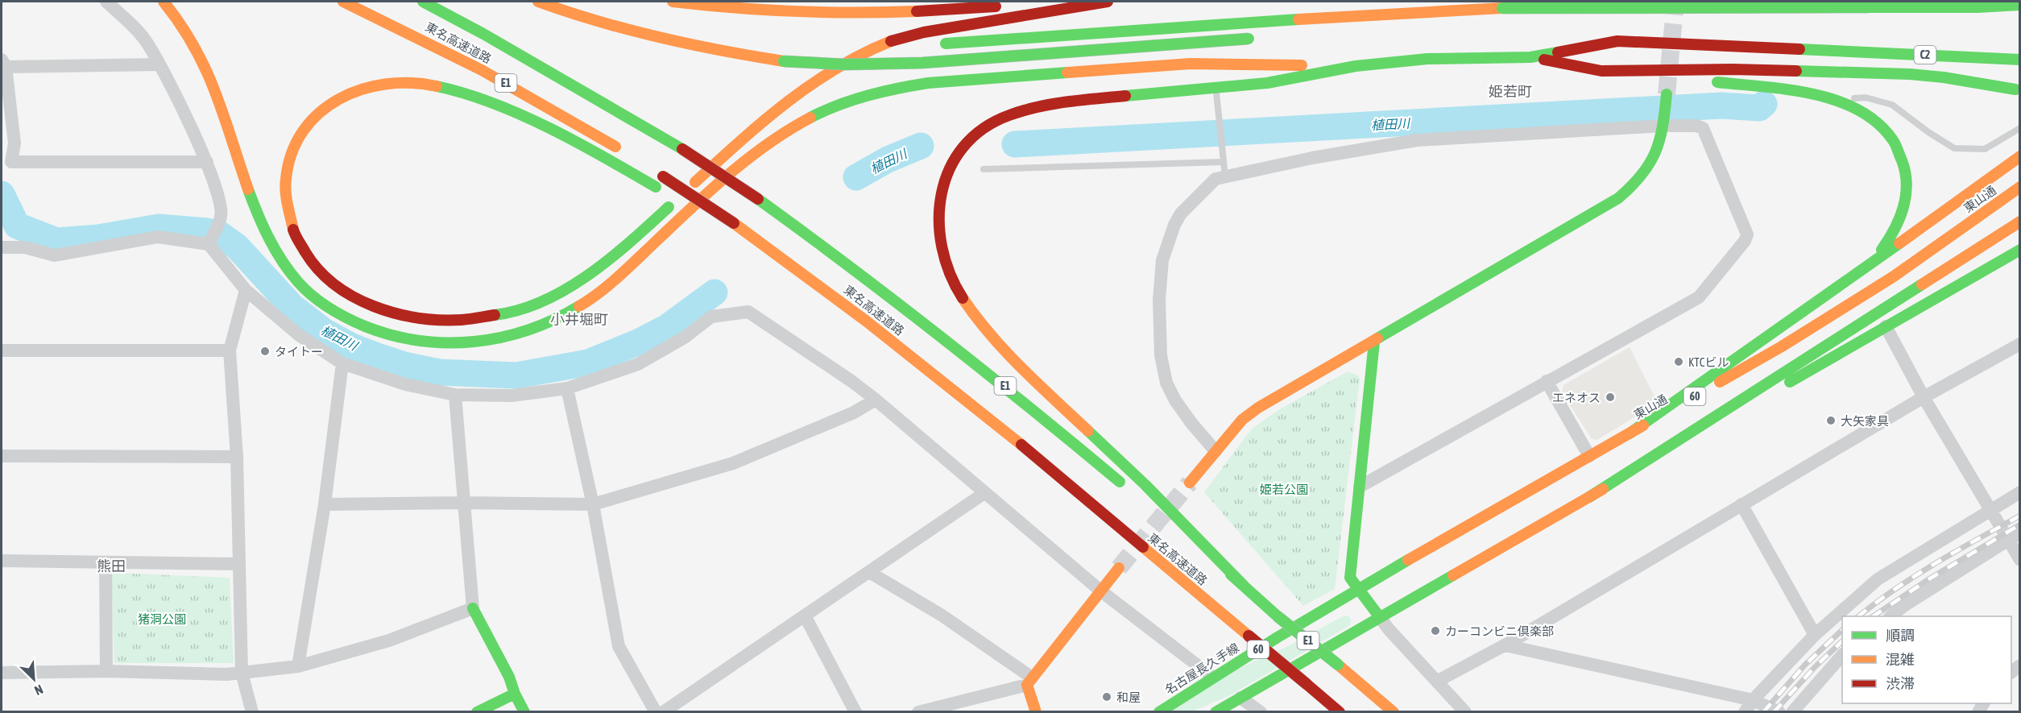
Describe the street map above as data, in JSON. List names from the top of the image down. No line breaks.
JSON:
{"streets":{"main road":["東名高速道路","C2","E1","東山通","60","名古屋長久手線"]},"crossings":[["東山通","名古屋長久手線"]],"districts":["姫若町","小井堀町","熊田"],"water":["植田川"],"parks":["姫若公園","猪洞公園"],"places":["タイトー","KTCビル","エネオス","大矢家具","カーコンビニ倶楽部","和屋"],"legend":["順調","混雑","渋滞"],"north":"bottom right"}
